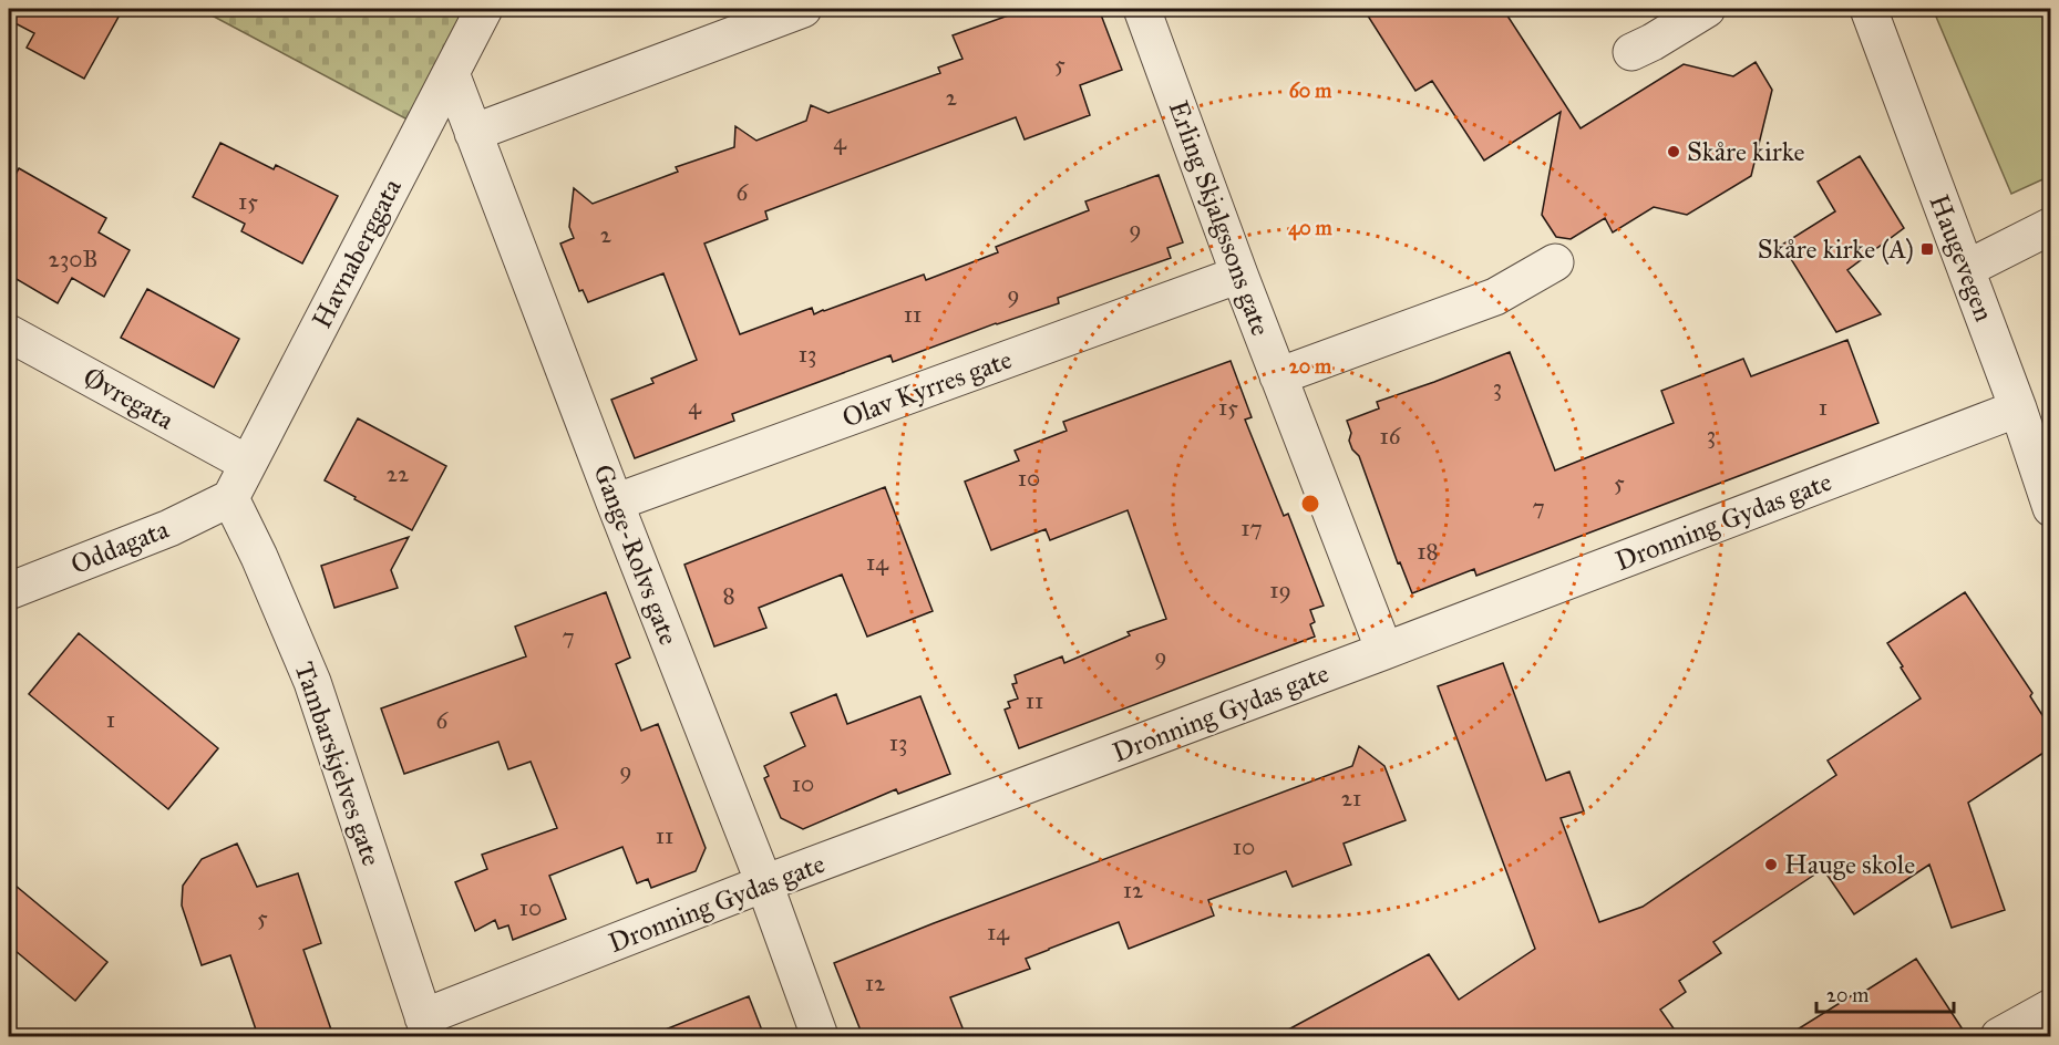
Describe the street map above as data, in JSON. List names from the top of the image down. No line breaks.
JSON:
{"streets":{"street":["Erling Skjalgssons gate","Havnaberggata","Haugevegen","Olav Kyrres gate","Øvregata","Dronning Gydas gate","Oddagata","Gange-Rolvs gate","Tambarskjelves gate"]},"crossings":[["Erling Skjalgssons gate","Olav Kyrres gate"],["Erling Skjalgssons gate","Dronning Gydas gate"],["Havnaberggata","Øvregata"],["Havnaberggata","Oddagata"],["Havnaberggata","Gange-Rolvs gate"],["Havnaberggata","Tambarskjelves gate"],["Haugevegen","Dronning Gydas gate"],["Olav Kyrres gate","Gange-Rolvs gate"],["Dronning Gydas gate","Gange-Rolvs gate"],["Dronning Gydas gate","Tambarskjelves gate"],["Oddagata","Tambarskjelves gate"]],"places":{"other":["Skåre kirke","Hauge skole"],"transit":["Skåre kirke (A)"]},"house_numbers":["5","2","4","6","15","9","2","230B","9","11","13","3","4","15","1","3","16","22","10","5","7","17","18","14","19","8","7","9","11","1","6","13","9","10","21","11","10","12","10","5","14","12"],"scale_bar":"20 m","rings":["60 m","40 m","20 m"]}
